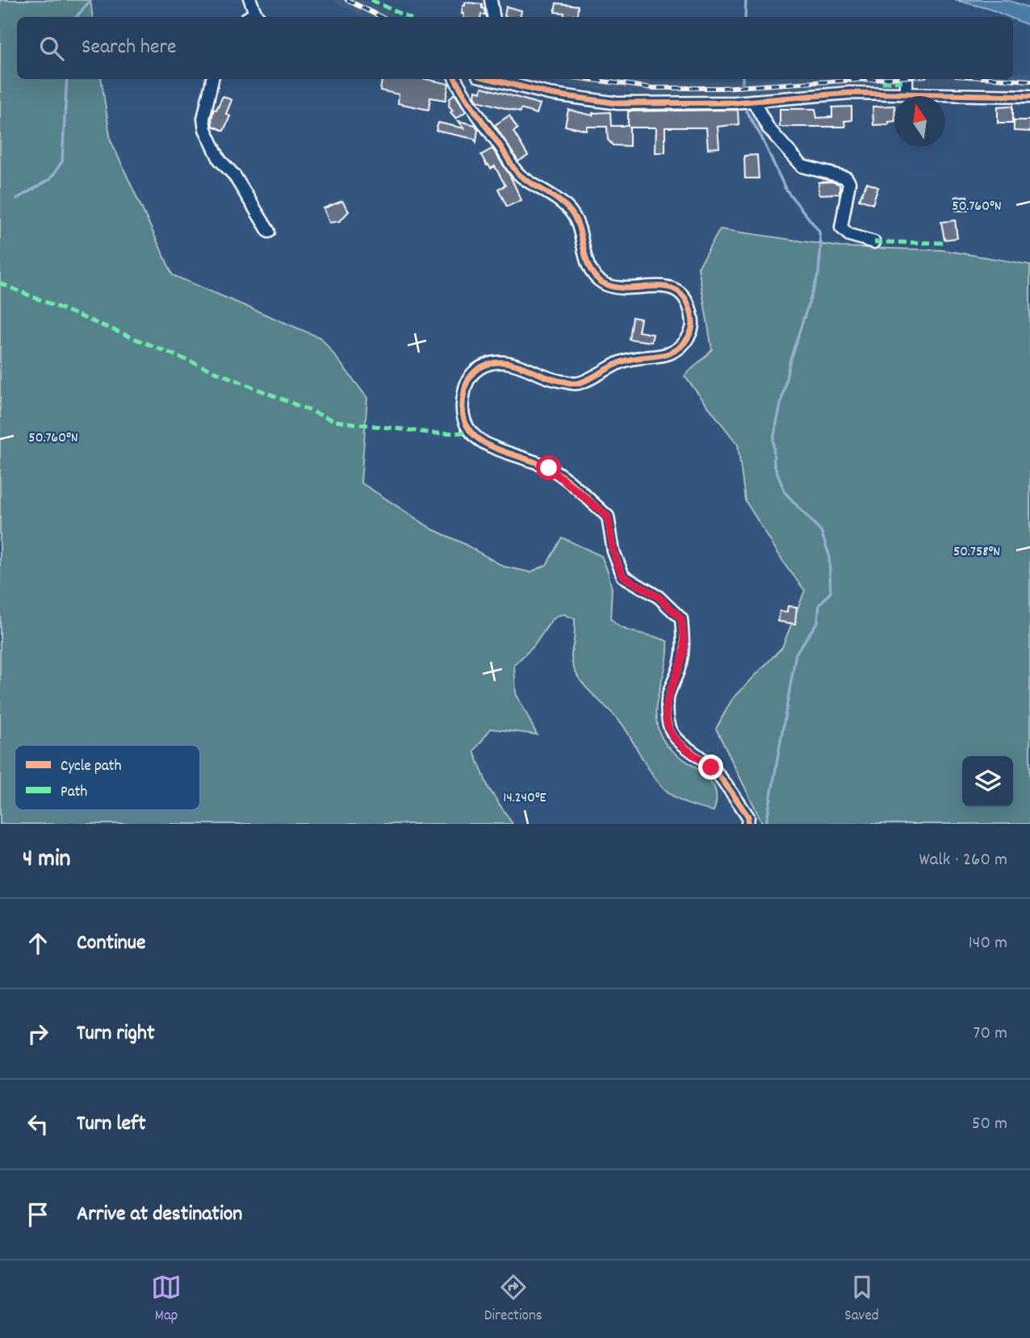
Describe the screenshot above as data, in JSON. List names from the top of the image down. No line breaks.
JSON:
{"legend":["Cycle path","Path"],"north":"top","page":{"search":"Search here","heading":["4 min","Walk · 260 m"],"list":[["Continue","140 m"],["Turn right","70 m"],["Turn left","50 m"],"Arrive at destination"],"nav":["Map","Directions","Saved"]},"coordinates":["50.760°N","50.758°N","14.240°E"]}
